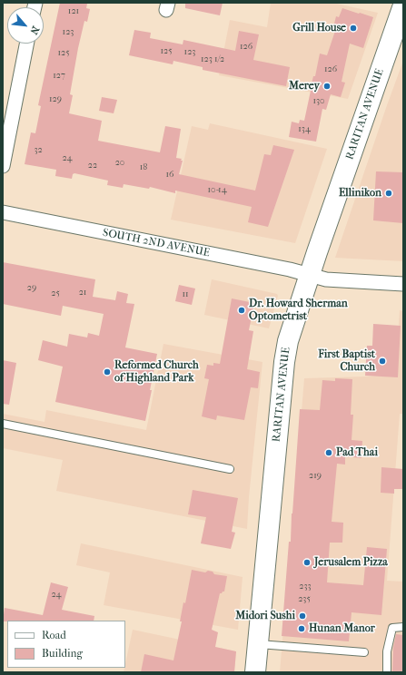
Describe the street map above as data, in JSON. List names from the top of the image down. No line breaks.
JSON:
{"streets":{"main road":["RARITAN AVENUE"],"street":["SOUTH 2ND AVENUE"]},"crossings":[["RARITAN AVENUE","SOUTH 2ND AVENUE"]],"places":["Grill House","Merey","Ellinikon","Dr. Howard Sherman Optometrist","First Baptist Church","Reformed Church of Highland Park","Pad Thai","Jerusalem Pizza","Midori Sushi","Hunan Manor"],"house_numbers":["121","123","126","125","123","125","123 1/2","126","127","129","130","134","32","24","20","22","18","16","10-14","29","21","25","11","219","233","24","235"],"legend":["Road","Building"],"north":"bottom right"}
